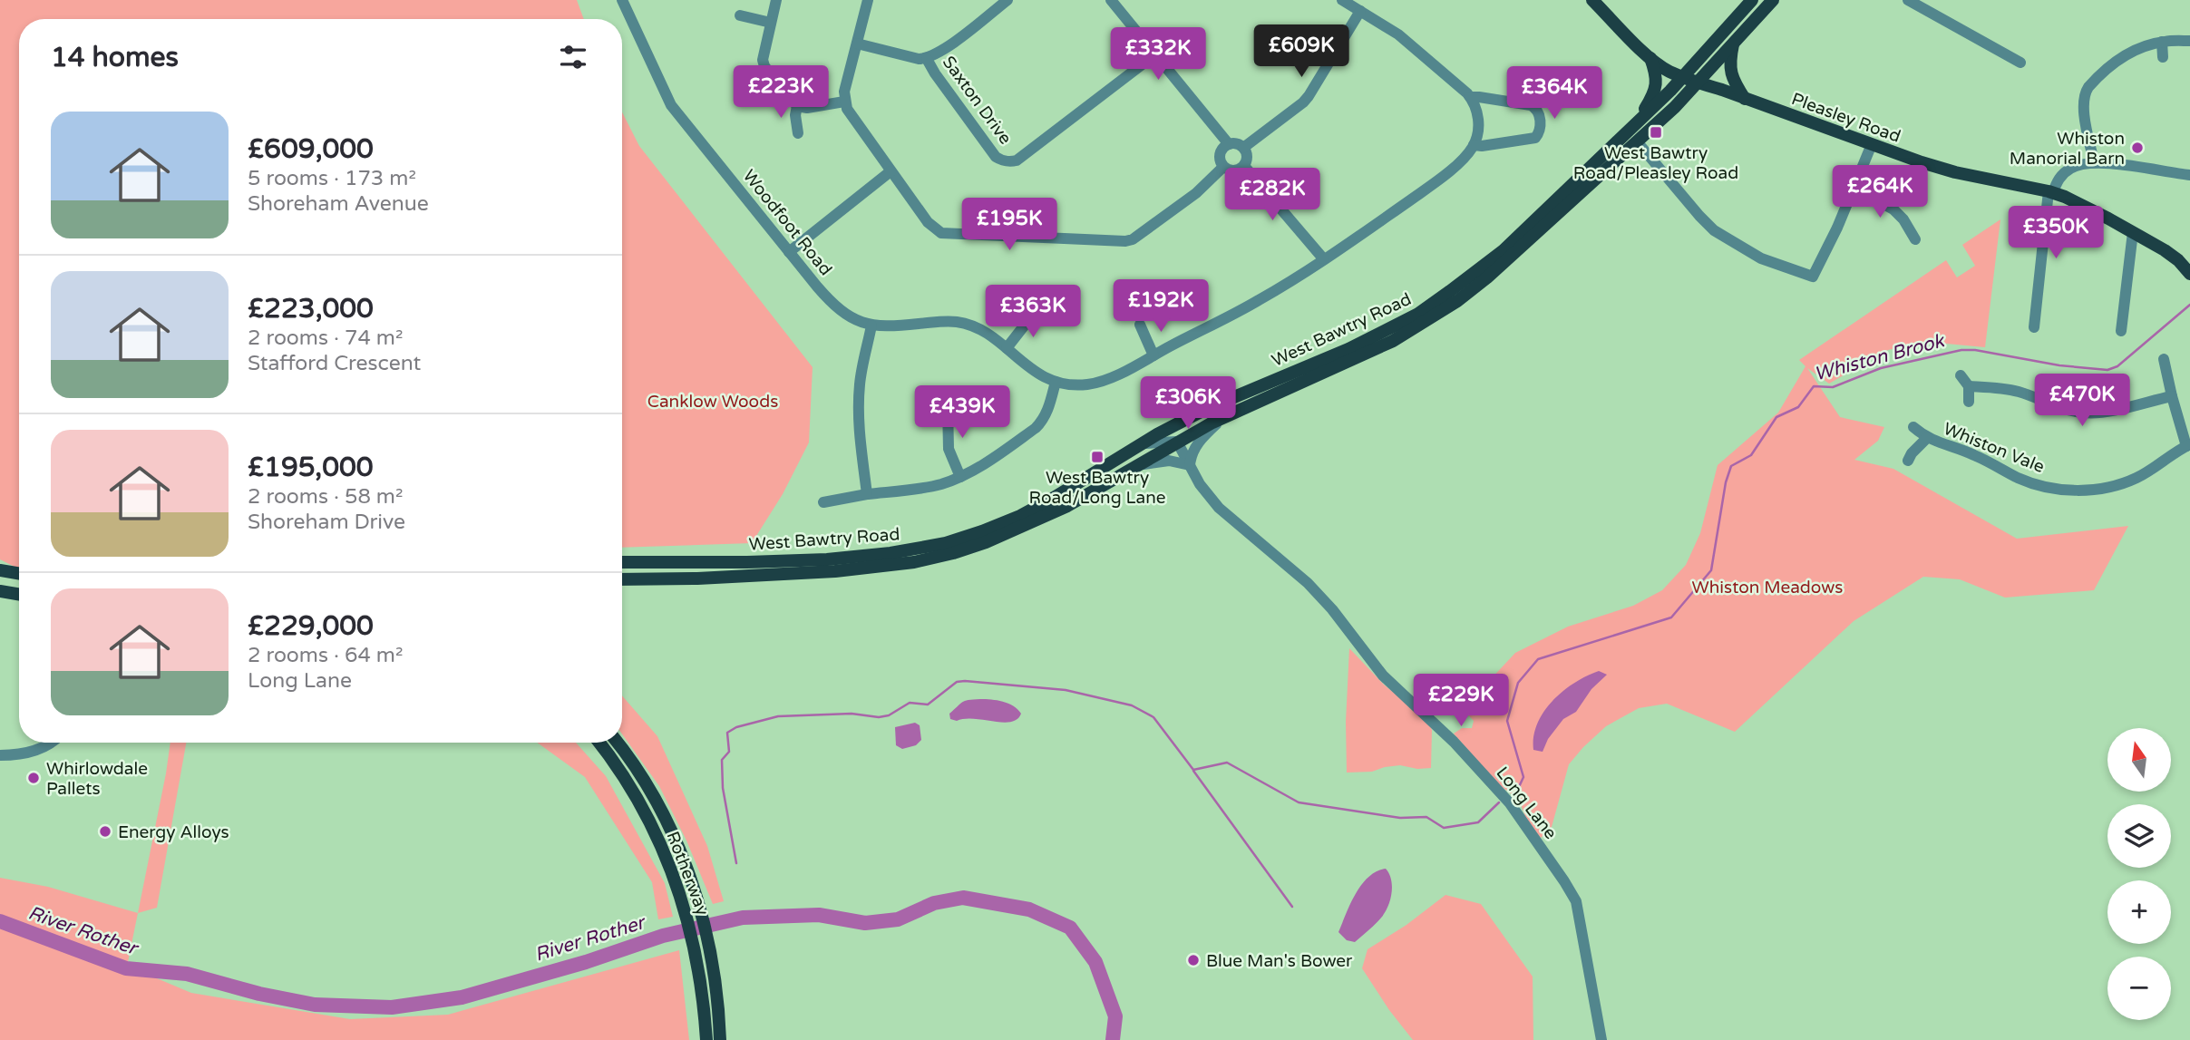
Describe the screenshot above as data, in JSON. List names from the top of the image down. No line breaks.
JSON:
{"streets":{"main road":["Pleasley Road","West Bawtry Road","Rotherway"],"street":["Saxton Drive","Woodfoot Road","Whiston Vale","Long Lane"]},"crossings":[["Pleasley Road","West Bawtry Road"],["West Bawtry Road","Long Lane"]],"water":["Whiston Brook","River Rother"],"parks":["Canklow Woods","Whiston Meadows"],"places":{"transit":["West Bawtry Road/Pleasley Road","West Bawtry Road/Long Lane"],"other":["Whiston Manorial Barn","Whirlowdale Pallets","Energy Alloys","Blue Man's Bower"]},"north":"top","page":{"heading":"14 homes","price":["£609K","£332K","£223K","£364K","£264K","£282K","£195K","£350K","£192K","£363K","£470K","£306K","£439K","£229K"],"list":[{"name":"£609,000","note":"5 rooms · 173 m² · Shoreham Avenue"},{"name":"£223,000","note":"2 rooms · 74 m² · Stafford Crescent"},{"name":"£195,000","note":"2 rooms · 58 m² · Shoreham Drive"},{"name":"£229,000","note":"2 rooms · 64 m² · Long Lane"}],"map_buttons":["+","−"]}}
